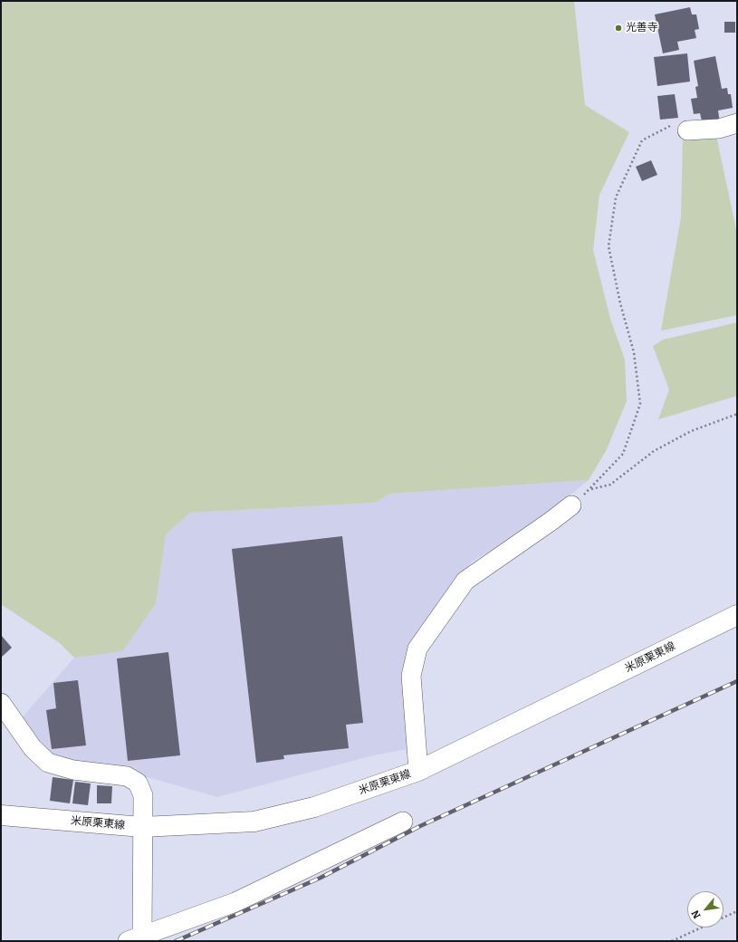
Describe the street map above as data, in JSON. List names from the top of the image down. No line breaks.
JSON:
{"streets":{"main road":["米原栗東線"]},"places":["光善寺"],"north":"bottom left"}
